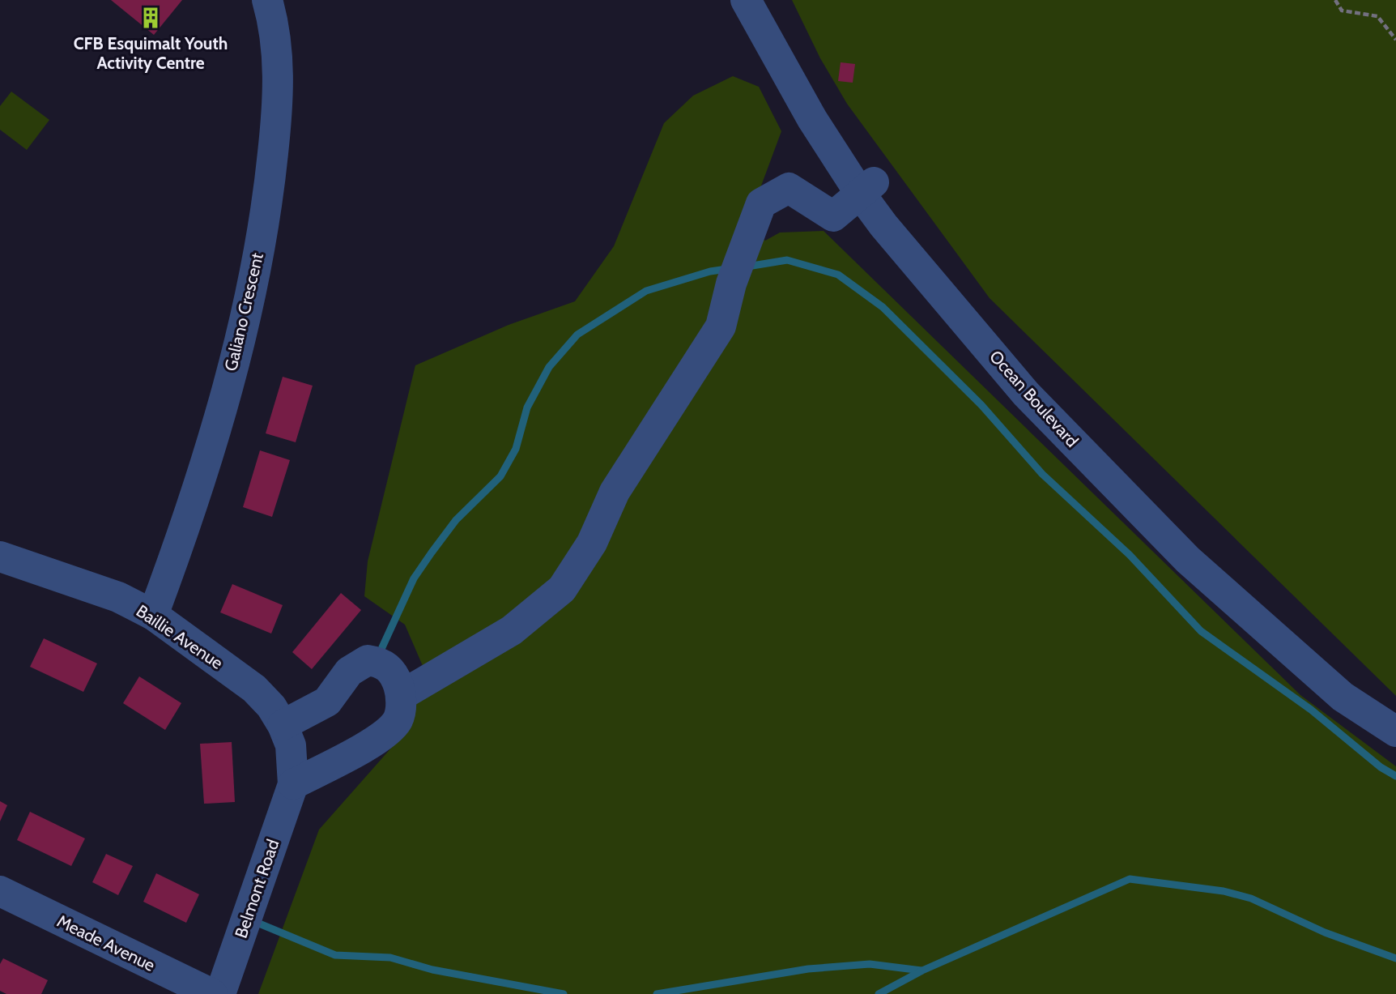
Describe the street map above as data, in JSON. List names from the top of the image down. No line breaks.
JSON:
{"streets":{"street":["Galiano Crescent","Ocean Boulevard","Baillie Avenue","Belmont Road","Meade Avenue"]},"crossings":[["Galiano Crescent","Baillie Avenue"],["Baillie Avenue","Belmont Road"]],"places":{"building":["CFB Esquimalt Youth Activity Centre"]}}
